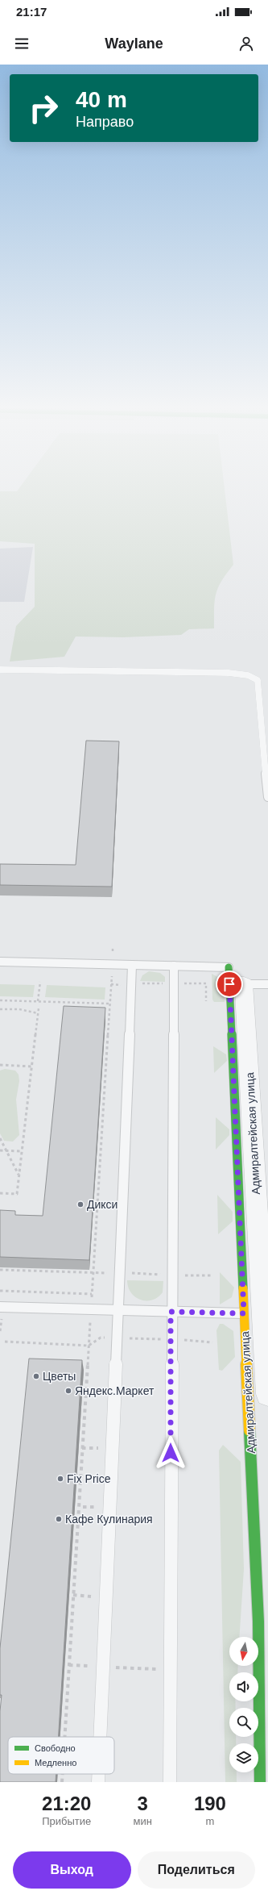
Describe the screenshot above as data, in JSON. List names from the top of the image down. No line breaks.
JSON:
{"streets":{"street":["Адмиралтейская улица"]},"places":["Дикси","Цветы","Яндекс.Маркет","Fix Price","Кафе Кулинария"],"legend":["Свободно","Медленно"],"north":"bottom","page":{"status":"21:17","header":"Waylane","turn":["40 m","Направо"],"eta":["21:20","Прибытие","3","мин","190","m"],"buttons":["Выход","Поделиться"]}}
